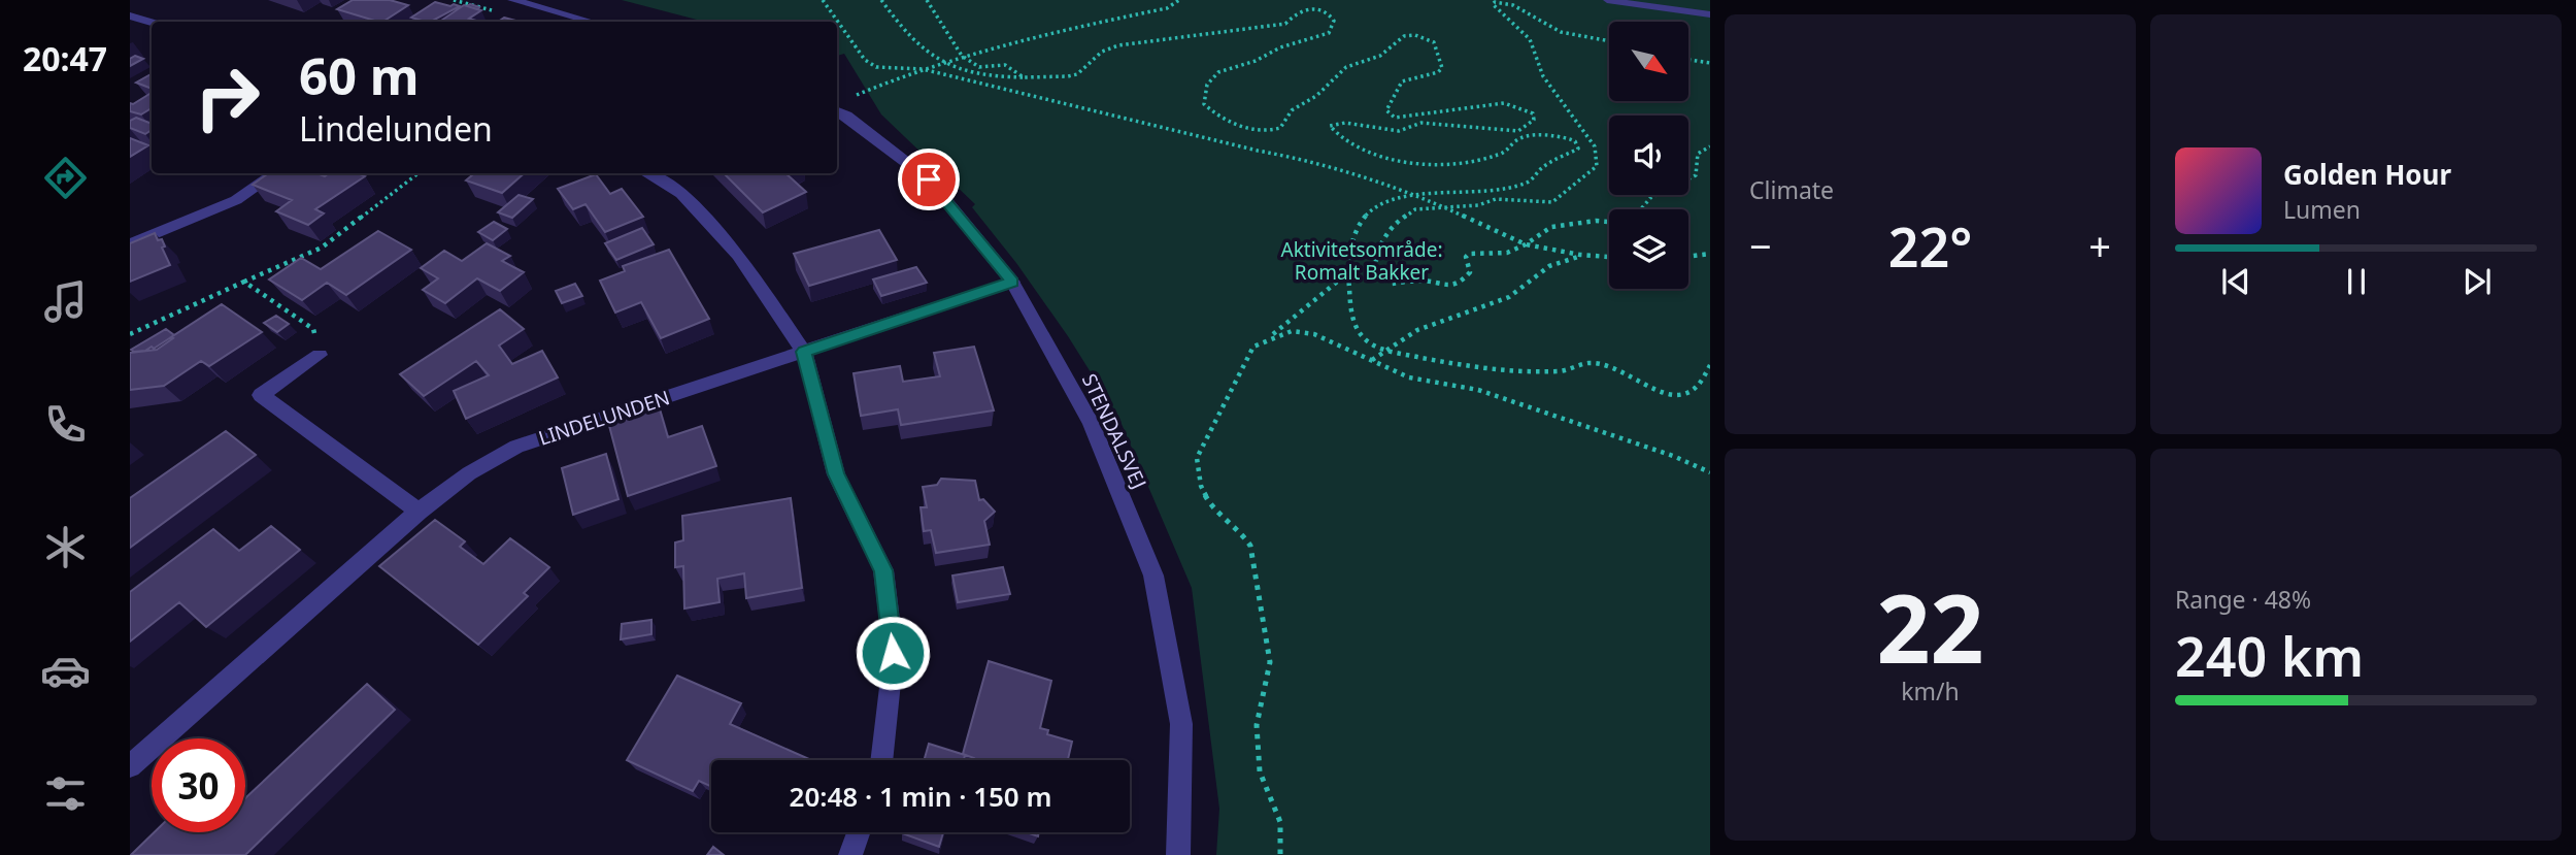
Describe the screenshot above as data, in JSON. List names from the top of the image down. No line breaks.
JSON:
{"streets":{"street":["LINDELUNDEN","STENDALSVEJ"]},"crossings":[["LINDELUNDEN","STENDALSVEJ"]],"parks":["Aktivitetsområde: Romalt Bakker"],"north":"bottom right","page":{"tabs":"20:47","tile":["Climate",["22","km/h"],["Range · 48%","240 km"]],"turn":["60 m","Lindelunden"],"song":["Golden Hour","Lumen"],"heat":["−","22°","+"],"limit":"30","trip":"20:48 · 1 min · 150 m"}}
